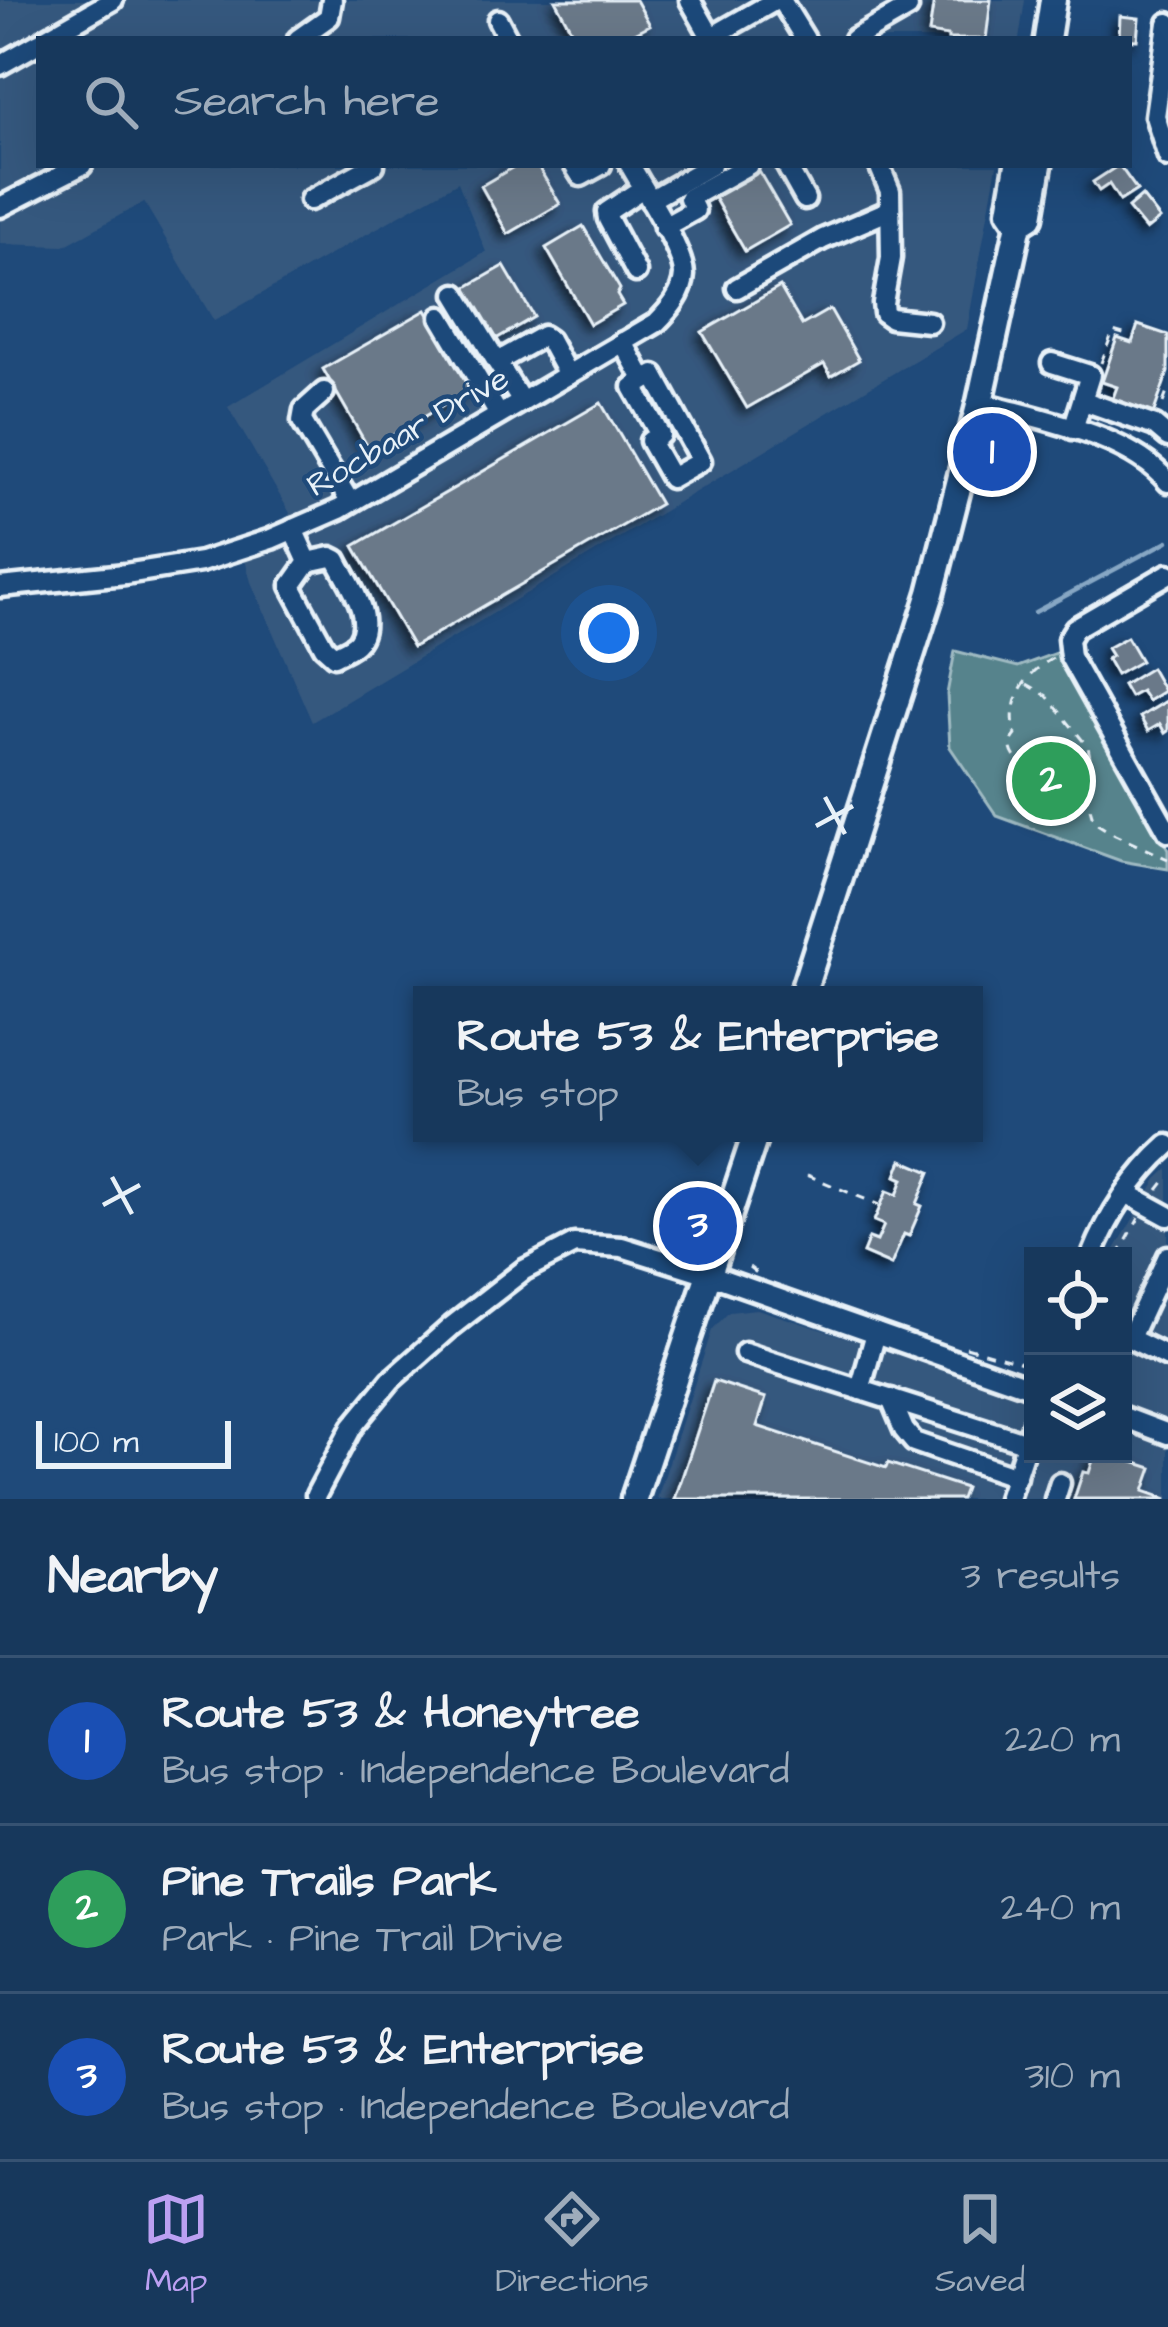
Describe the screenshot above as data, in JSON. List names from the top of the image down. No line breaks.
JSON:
{"streets":{"street":["Rocbaar Drive"]},"scale_bar":"100 m","page":{"search":"Search here","pins":["1","2","3"],"popup":["Route 53 & Enterprise","Bus stop"],"scale":"100 m","heading":["Nearby","3 results"],"list":[{"mark":"1","name":"Route 53 & Honeytree","note":"Bus stop · Independence Boulevard","value":"220 m"},{"mark":"2","name":"Pine Trails Park","note":"Park · Pine Trail Drive","value":"240 m"},{"mark":"3","name":"Route 53 & Enterprise","note":"Bus stop · Independence Boulevard","value":"310 m"}],"nav":["Map","Directions","Saved"]}}
